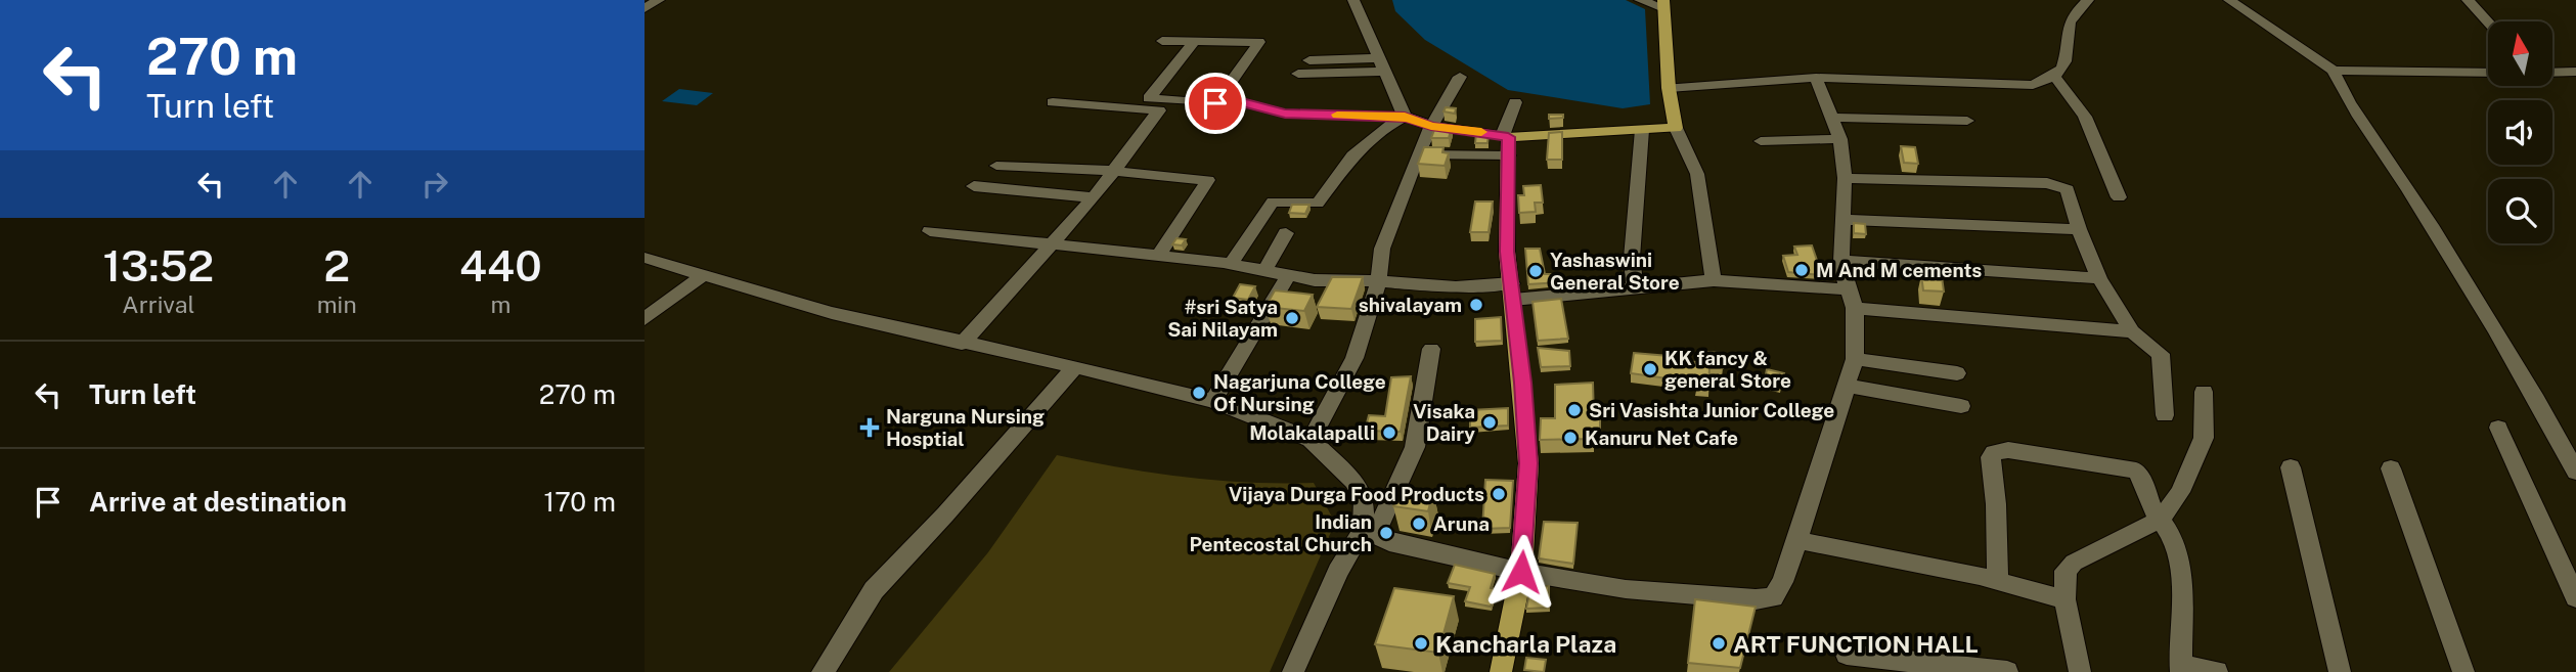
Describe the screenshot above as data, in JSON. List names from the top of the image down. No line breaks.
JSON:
{"places":{"other":["M And M cements","Yashaswini General Store","shivalayam","#sri Satya Sai Nilayam","KK fancy & general Store","Nagarjuna College Of Nursing","Sri Vasishta Junior College","Visaka Dairy","Molakalapalli","Kanuru Net Cafe","Vijaya Durga Food Products","Aruna","Indian Pentecostal Church","Kancharla Plaza","ART FUNCTION HALL"],"health":["Narguna Nursing Hosptial"]},"north":"top","page":{"turn":["270 m","Turn left"],"eta":["13:52","Arrival","2","min","440","m"],"list":[{"name":"Turn left","value":"270 m"},{"name":"Arrive at destination","value":"170 m"}]}}
